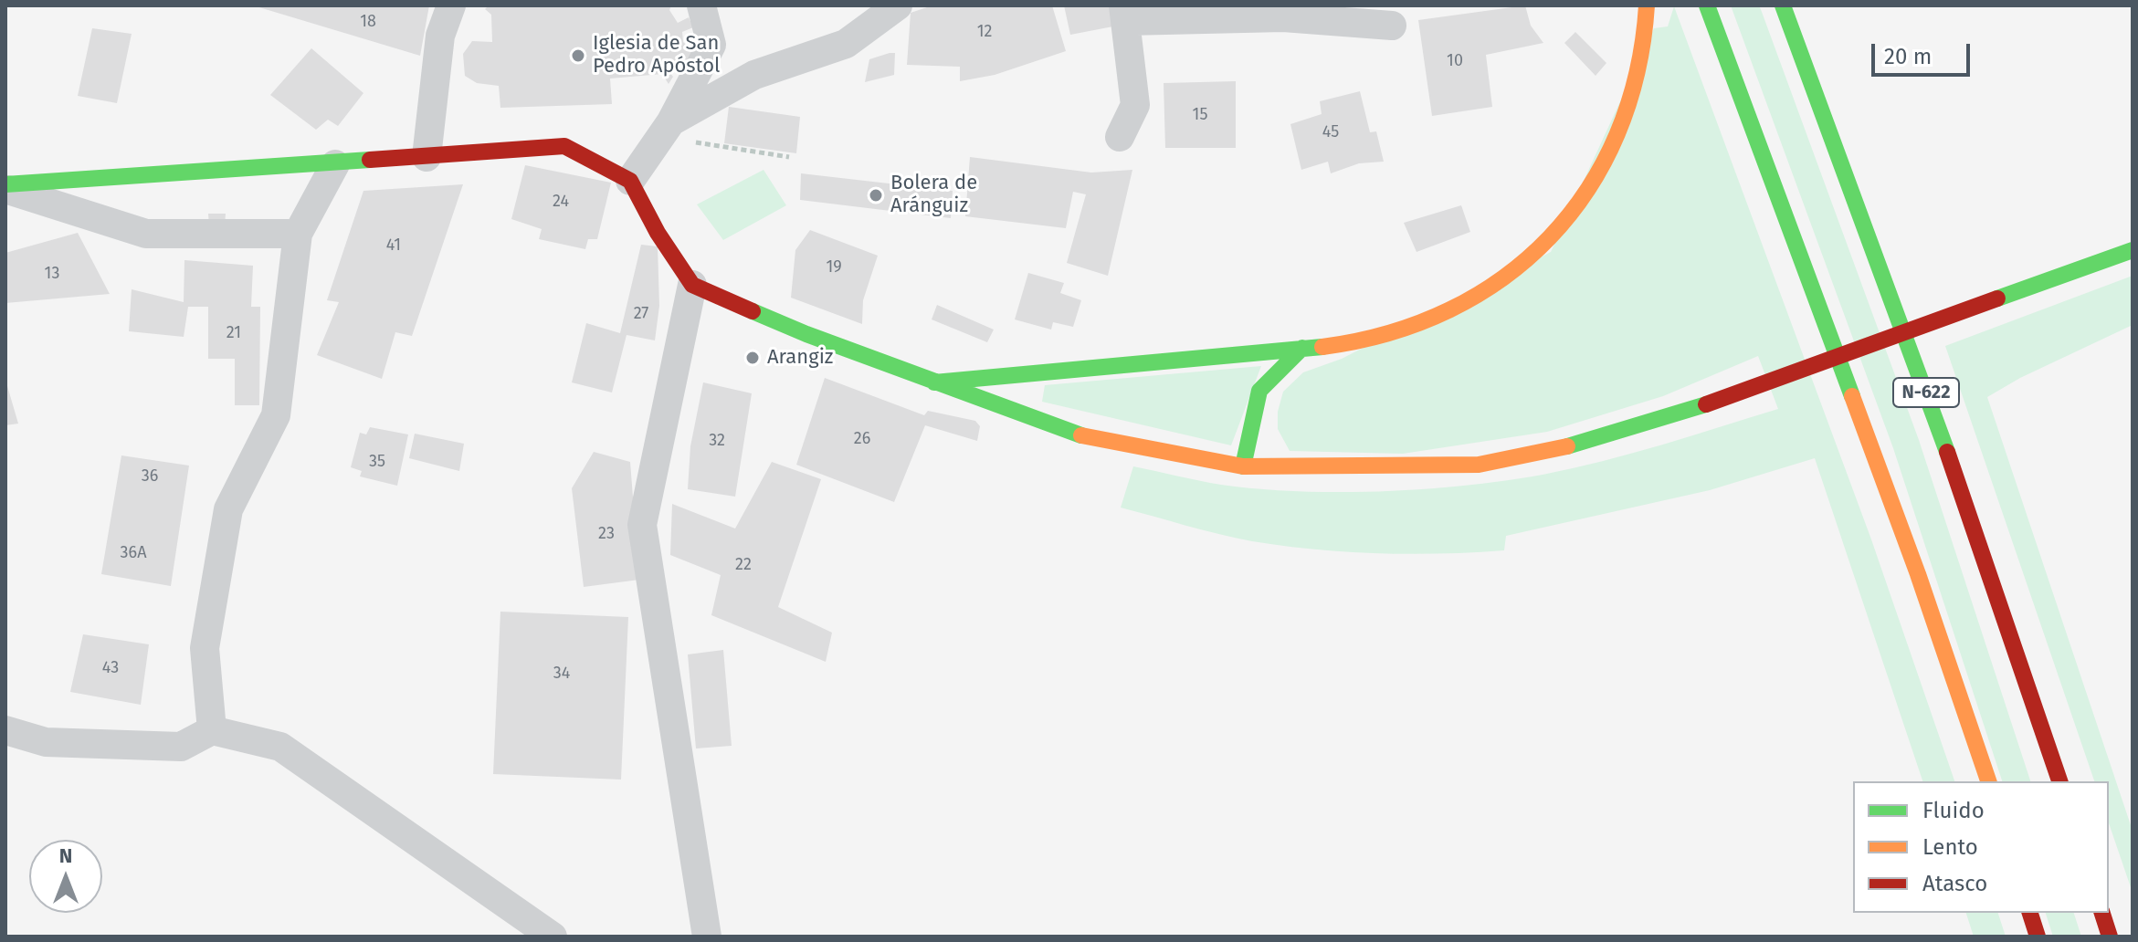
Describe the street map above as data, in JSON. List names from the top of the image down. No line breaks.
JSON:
{"streets":{"main road":["N-622"]},"places":["Iglesia de San Pedro Apóstol","Bolera de Aránguiz","Arangiz"],"house_numbers":["18","12","10","15","45","24","41","19","13","27","21","26","32","35","36","23","36A","22","43","34"],"legend":["Fluido","Lento","Atasco"],"scale_bar":"20 m","north":"top"}
